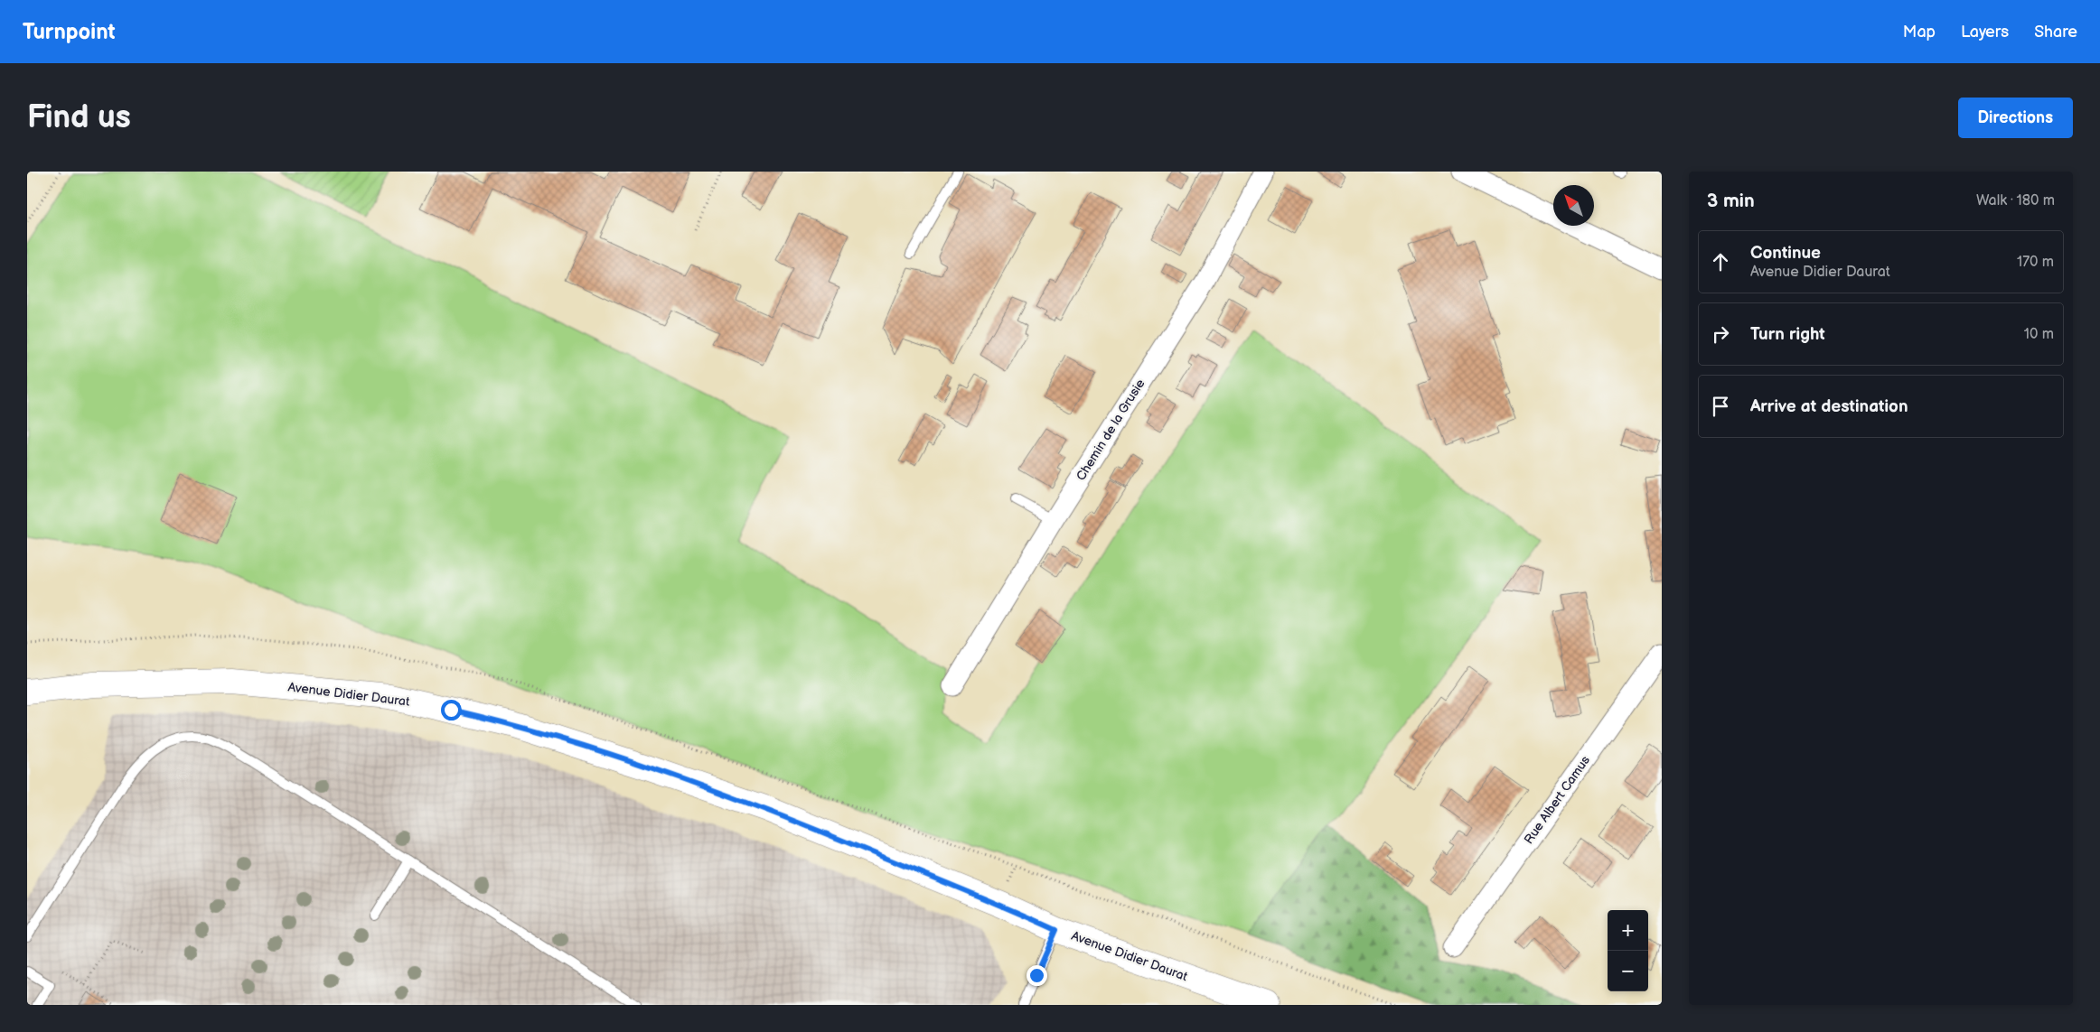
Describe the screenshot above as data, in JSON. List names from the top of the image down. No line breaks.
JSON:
{"streets":{"main road":["Avenue Didier Daurat"],"street":["Chemin de la Grusie","Rue Albert Camus"]},"north":"top left","page":{"header":"Turnpoint","nav":["Map","Layers","Share"],"buttons":"Directions","title":"Find us","heading":["3 min","Walk · 180 m"],"list":[["Continue","Avenue Didier Daurat","170 m"],["Turn right","10 m"],"Arrive at destination"],"map_buttons":["+","−"]}}
